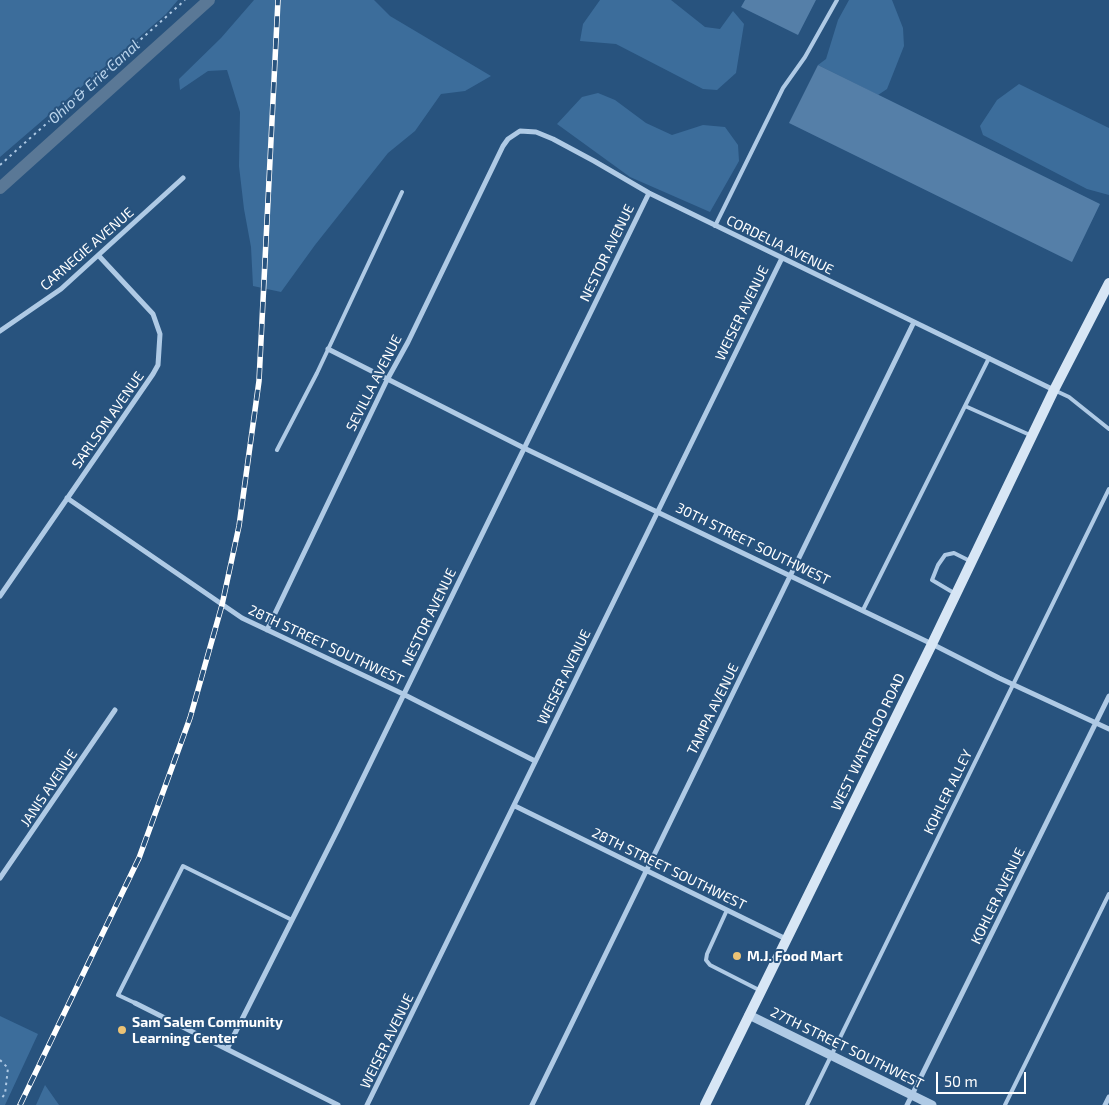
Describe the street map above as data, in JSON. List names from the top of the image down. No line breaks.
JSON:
{"streets":{"main road":["WEST WATERLOO ROAD"],"street":["CORDELIA AVENUE","CARNEGIE AVENUE","NESTOR AVENUE","WEISER AVENUE","SEVILLA AVENUE","SARLSON AVENUE","30TH STREET SOUTHWEST","28TH STREET SOUTHWEST","TAMPA AVENUE","JANIS AVENUE","KOHLER AVENUE","27TH STREET SOUTHWEST"],"lane":["KOHLER ALLEY"]},"crossings":[["CORDELIA AVENUE","NESTOR AVENUE"],["CORDELIA AVENUE","WEISER AVENUE"],["CORDELIA AVENUE","SEVILLA AVENUE"],["CORDELIA AVENUE","TAMPA AVENUE"],["CORDELIA AVENUE","WEST WATERLOO ROAD"],["CARNEGIE AVENUE","SARLSON AVENUE"],["NESTOR AVENUE","30TH STREET SOUTHWEST"],["NESTOR AVENUE","28TH STREET SOUTHWEST"],["WEISER AVENUE","30TH STREET SOUTHWEST"],["WEISER AVENUE","28TH STREET SOUTHWEST"],["SEVILLA AVENUE","30TH STREET SOUTHWEST"],["SEVILLA AVENUE","28TH STREET SOUTHWEST"],["SARLSON AVENUE","28TH STREET SOUTHWEST"],["30TH STREET SOUTHWEST","TAMPA AVENUE"],["30TH STREET SOUTHWEST","WEST WATERLOO ROAD"],["30TH STREET SOUTHWEST","KOHLER ALLEY"],["30TH STREET SOUTHWEST","KOHLER AVENUE"],["28TH STREET SOUTHWEST","TAMPA AVENUE"],["28TH STREET SOUTHWEST","WEST WATERLOO ROAD"],["WEST WATERLOO ROAD","27TH STREET SOUTHWEST"],["KOHLER ALLEY","27TH STREET SOUTHWEST"],["KOHLER AVENUE","27TH STREET SOUTHWEST"]],"water":["Ohio & Erie Canal"],"places":["M.J. Food Mart","Sam Salem Community Learning Center"],"scale_bar":"50 m"}
